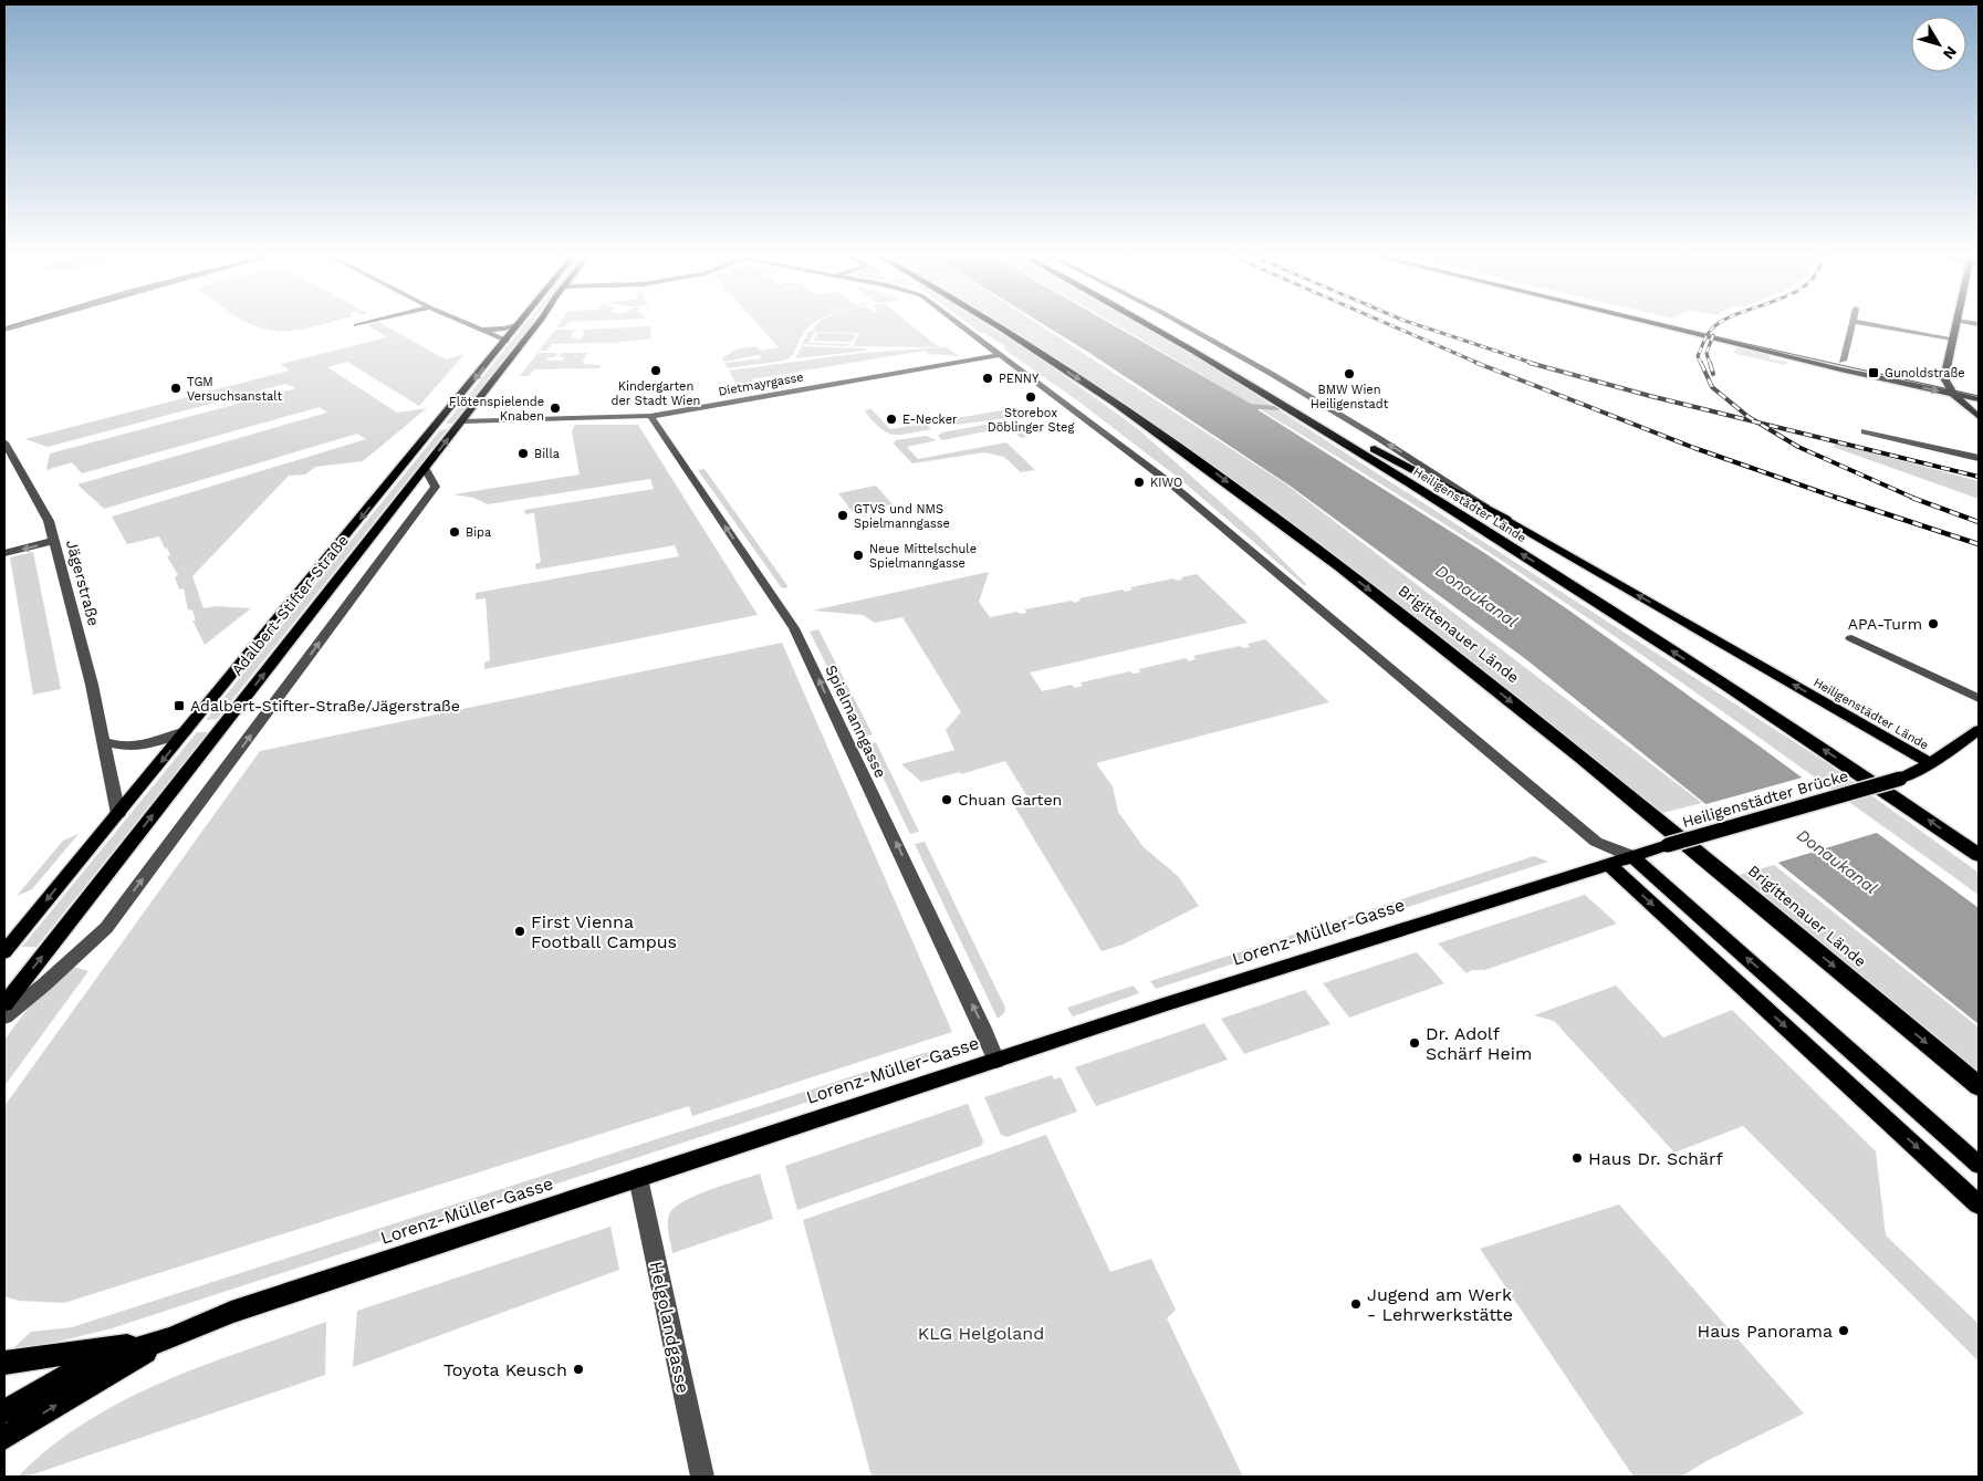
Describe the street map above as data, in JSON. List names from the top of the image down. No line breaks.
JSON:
{"streets":{"highway":["Heiligenstädter Lände","Brigittenauer Lände"],"main road":["Adalbert-Stifter-Straße","Heiligenstädter Brücke","Lorenz-Müller-Gasse"],"street":["Dietmayrgasse","Jägerstraße","Spielmanngasse","Helgolandgasse"]},"crossings":[["Dietmayrgasse","Adalbert-Stifter-Straße"],["Dietmayrgasse","Spielmanngasse"],["Heiligenstädter Lände","Heiligenstädter Brücke"],["Jägerstraße","Adalbert-Stifter-Straße"],["Spielmanngasse","Lorenz-Müller-Gasse"],["Heiligenstädter Brücke","Lorenz-Müller-Gasse"],["Lorenz-Müller-Gasse","Helgolandgasse"]],"one_way":["Heiligenstädter Lände","Brigittenauer Lände","Spielmanngasse"],"water":["Donaukanal"],"parks":["KLG Helgoland"],"places":{"other":["Kindergarten der Stadt Wien","BMW Wien Heiligenstadt","PENNY","TGM Versuchsanstalt","Storebox Döblinger Steg","Flötenspielende Knaben","E-Necker","Billa","KIWO","GTVS und NMS Spielmanngasse","Bipa","Neue Mittelschule Spielmanngasse","APA-Turm","Chuan Garten","First Vienna Football Campus","Dr. Adolf Schärf Heim","Haus Dr. Schärf","Jugend am Werk - Lehrwerkstätte","Haus Panorama","Toyota Keusch"],"transit":["Gunoldstraße","Adalbert-Stifter-Straße/Jägerstraße"]},"north":"bottom right"}
